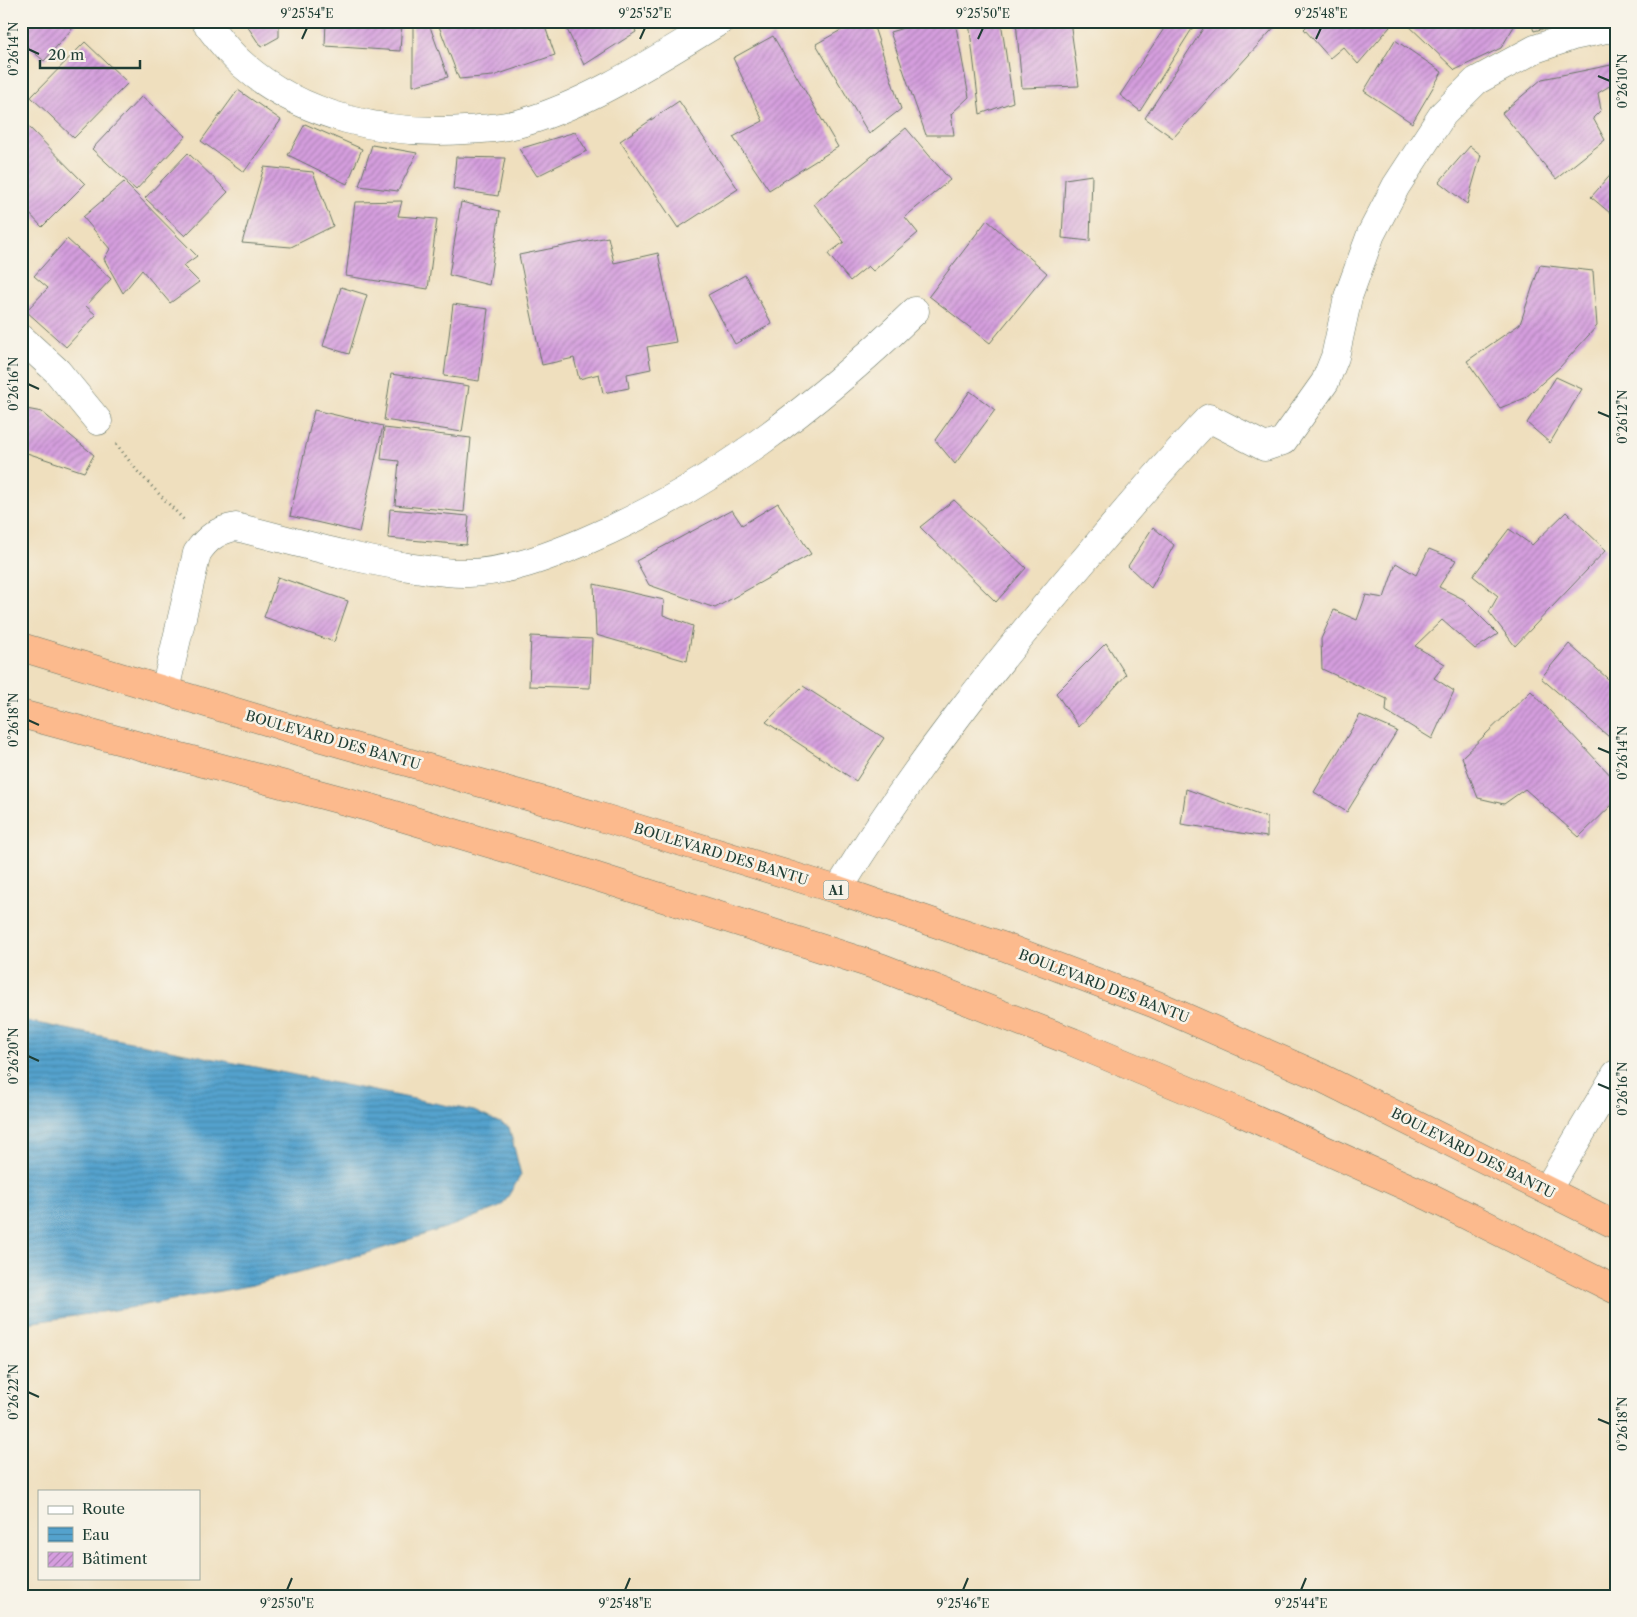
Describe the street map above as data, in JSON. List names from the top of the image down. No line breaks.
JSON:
{"streets":{"highway":["BOULEVARD DES BANTU","A1"]},"legend":["Route","Eau","Bâtiment"],"scale_bar":"20 m","coordinates":["9°25'54\"E","9°25'52\"E","9°25'50\"E","9°25'48\"E","0°26'14\"N","0°26'10\"N","0°26'16\"N","0°26'12\"N","0°26'18\"N","0°26'20\"N","0°26'22\"N","9°25'46\"E","9°25'44\"E"]}
